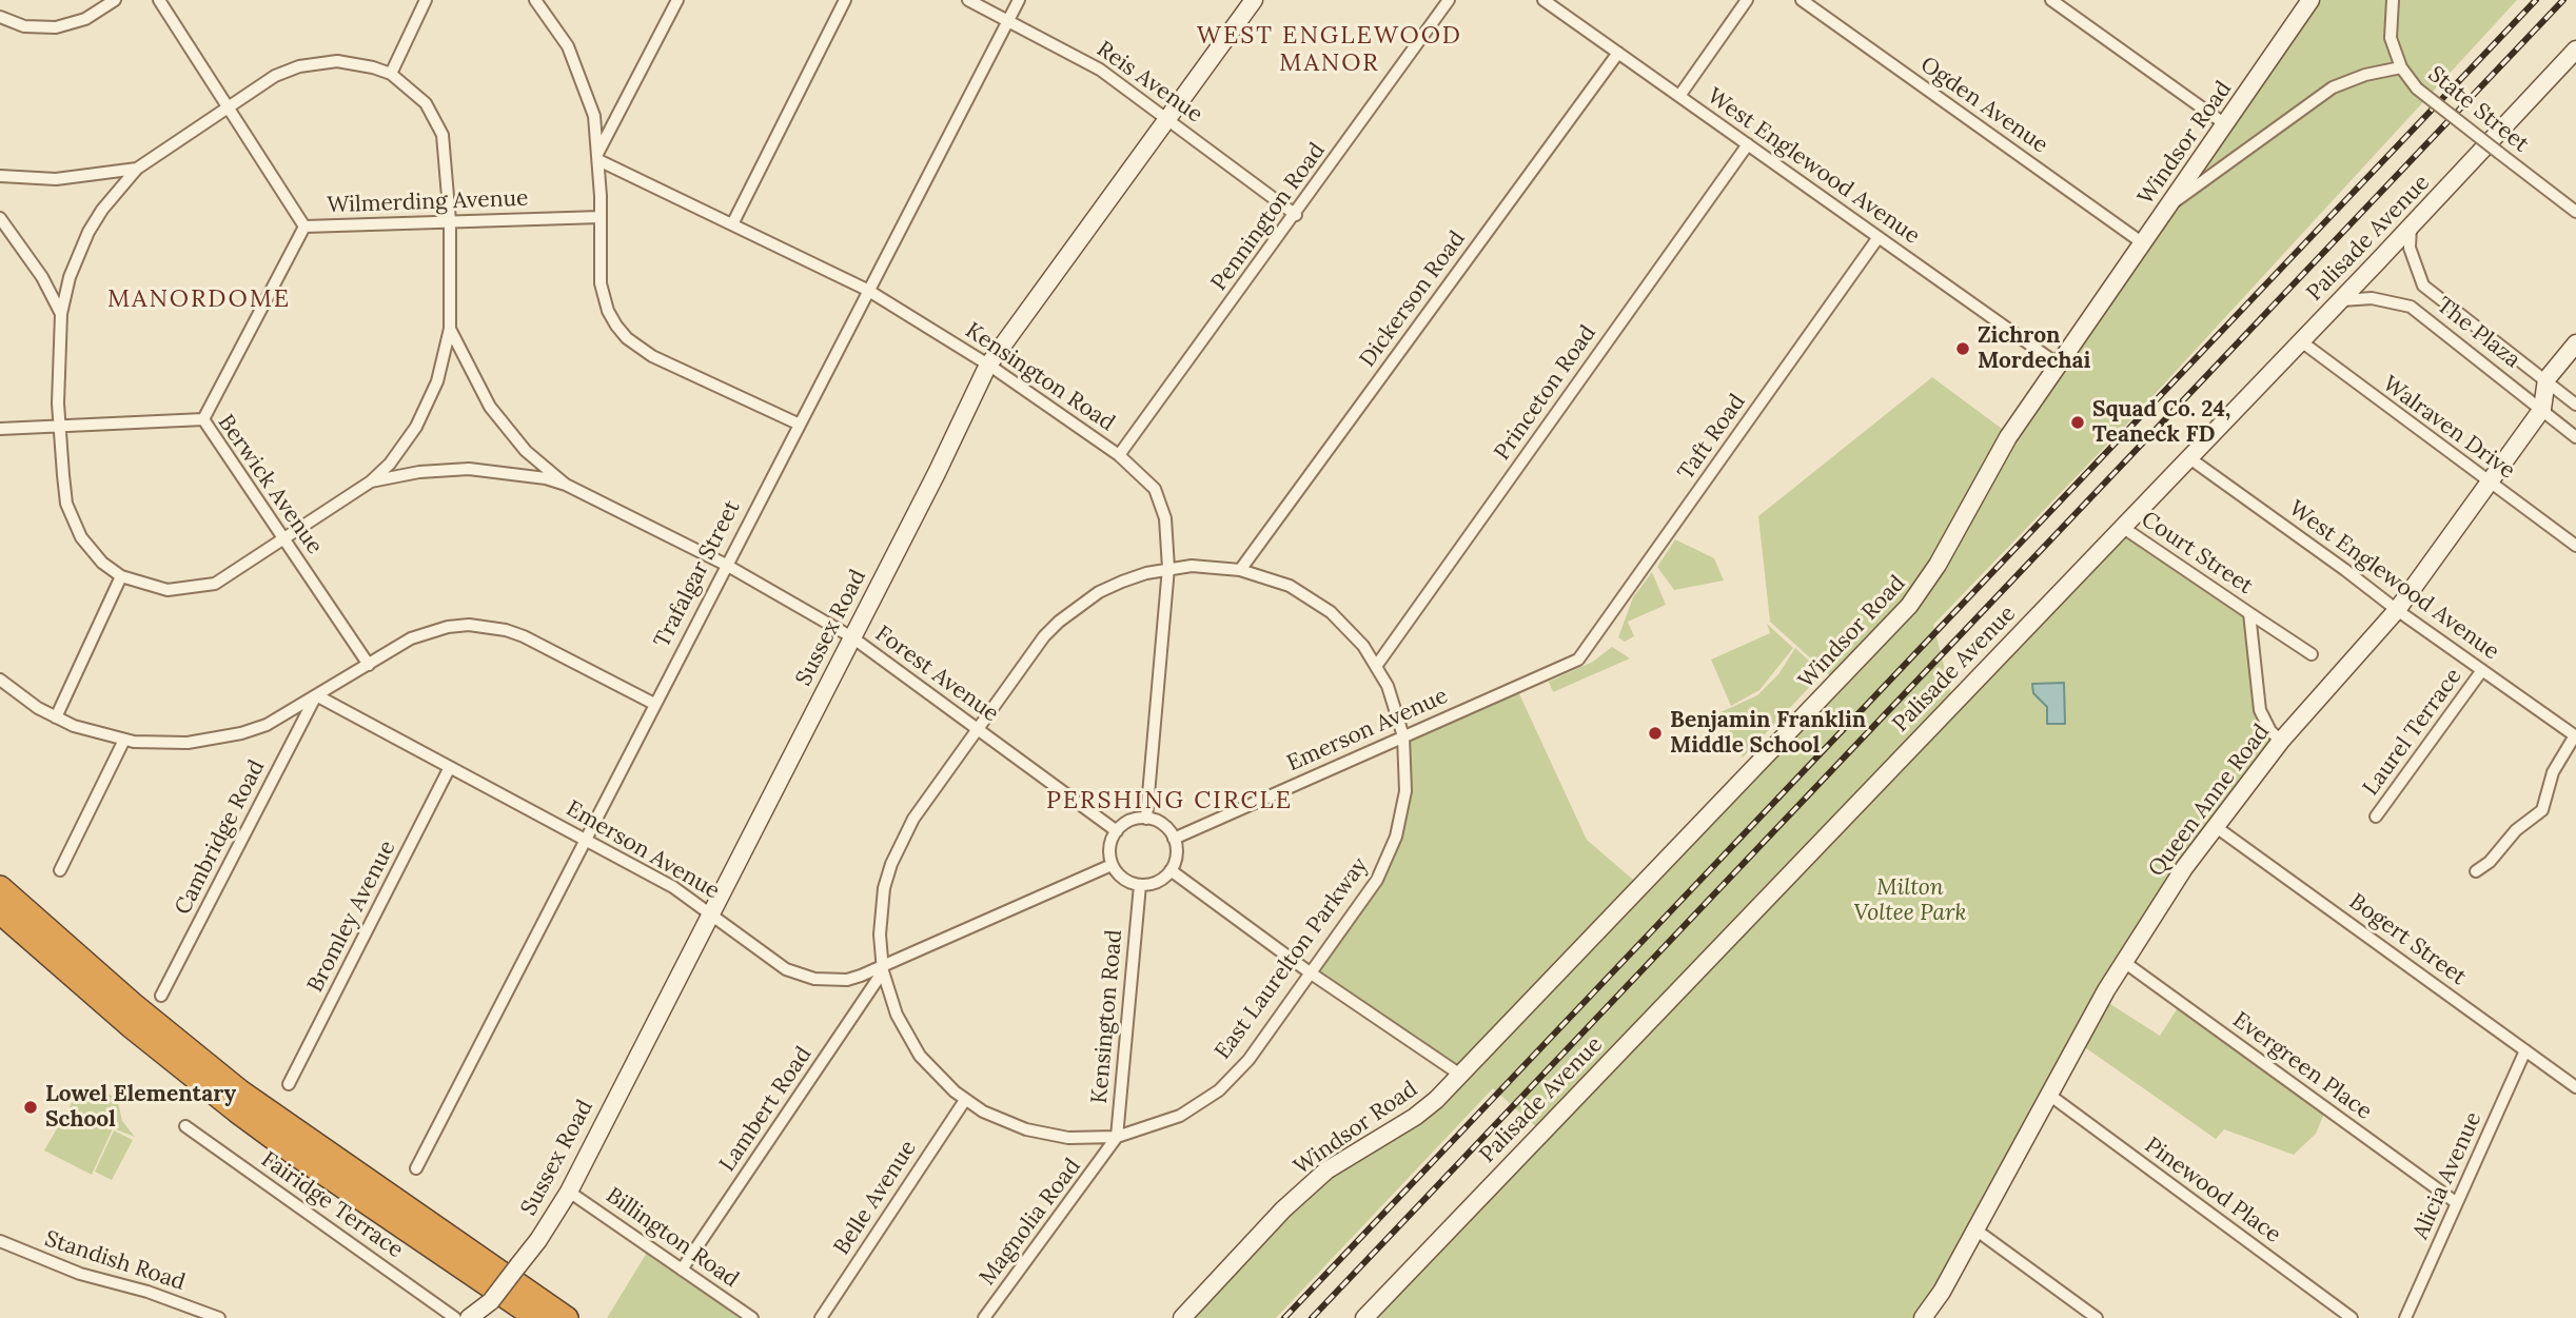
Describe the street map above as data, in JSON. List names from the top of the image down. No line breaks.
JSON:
{"streets":{"street":["Reis Avenue","Ogden Avenue","State Street","Windsor Road","West Englewood Avenue","Wilmerding Avenue","Pennington Road","Palisade Avenue","Dickerson Road","The Plaza","Kensington Road","Princeton Road","Walraven Drive","Taft Road","Berwick Avenue","Court Street","Trafalgar Street","Sussex Road","Forest Avenue","Emerson Avenue","Laurel Terrace","Queen Anne Road","Cambridge Road","Bromley Avenue","Bogert Street","East Laurelton Parkway","Evergreen Place","Lambert Road","Alicia Avenue","Pinewood Place","Belle Avenue","Fairidge Terrace","Magnolia Road","Billington Road","Standish Road"]},"crossings":[["Reis Avenue","Pennington Road"],["Reis Avenue","Trafalgar Street"],["Reis Avenue","Sussex Road"],["Ogden Avenue","Windsor Road"],["State Street","Windsor Road"],["Windsor Road","West Englewood Avenue"],["West Englewood Avenue","Palisade Avenue"],["West Englewood Avenue","Dickerson Road"],["West Englewood Avenue","Princeton Road"],["West Englewood Avenue","Taft Road"],["West Englewood Avenue","Laurel Terrace"],["West Englewood Avenue","Queen Anne Road"],["Pennington Road","Kensington Road"],["Palisade Avenue","The Plaza"],["Palisade Avenue","Walraven Drive"],["Palisade Avenue","Court Street"],["Dickerson Road","East Laurelton Parkway"],["The Plaza","Queen Anne Road"],["Kensington Road","Trafalgar Street"],["Kensington Road","Sussex Road"],["Kensington Road","Forest Avenue"],["Kensington Road","Emerson Avenue"],["Kensington Road","East Laurelton Parkway"],["Kensington Road","Magnolia Road"],["Princeton Road","East Laurelton Parkway"],["Walraven Drive","Queen Anne Road"],["Taft Road","Emerson Avenue"],["Court Street","Queen Anne Road"],["Trafalgar Street","Forest Avenue"],["Trafalgar Street","Emerson Avenue"],["Sussex Road","Forest Avenue"],["Sussex Road","Emerson Avenue"],["Sussex Road","Billington Road"],["Forest Avenue","Emerson Avenue"],["Forest Avenue","East Laurelton Parkway"],["Emerson Avenue","Cambridge Road"],["Emerson Avenue","Bromley Avenue"],["Emerson Avenue","East Laurelton Parkway"],["Emerson Avenue","Lambert Road"],["Queen Anne Road","Bogert Street"],["Queen Anne Road","Evergreen Place"],["Queen Anne Road","Pinewood Place"],["Bogert Street","Alicia Avenue"],["East Laurelton Parkway","Lambert Road"],["East Laurelton Parkway","Belle Avenue"],["Evergreen Place","Alicia Avenue"],["Lambert Road","Billington Road"]],"districts":["WEST ENGLEWOOD MANOR","MANORDOME","PERSHING CIRCLE"],"parks":["Milton Voltee Park"],"places":["Zichron Mordechai","Squad Co. 24, Teaneck FD","Benjamin Franklin Middle School","Lowel Elementary School"]}
